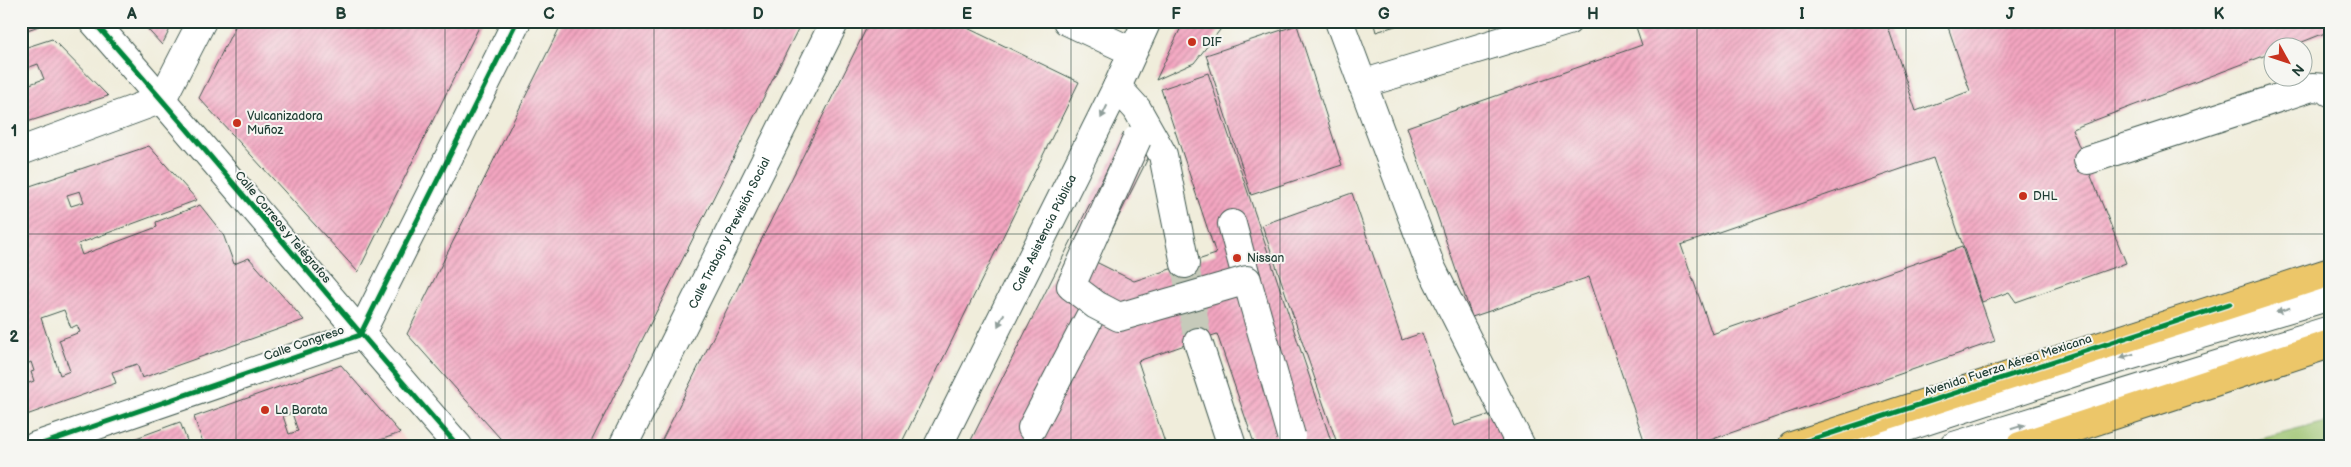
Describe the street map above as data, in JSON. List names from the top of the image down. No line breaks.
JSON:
{"streets":{"main road":["Avenida Fuerza Aérea Mexicana"],"street":["Calle Correos y Telégrafos","Calle Trabajo y Previsión Social","Calle Asistencia Pública","Calle Congreso"]},"crossings":[["Calle Correos y Telégrafos","Calle Congreso"]],"places":["DIF","Vulcanizadora Muñoz","DHL","Nissan","La Barata"],"north":"bottom right","grid":{"columns":["A","B","C","D","E","F","G","H","I","J","K"],"rows":["1","2"]}}
